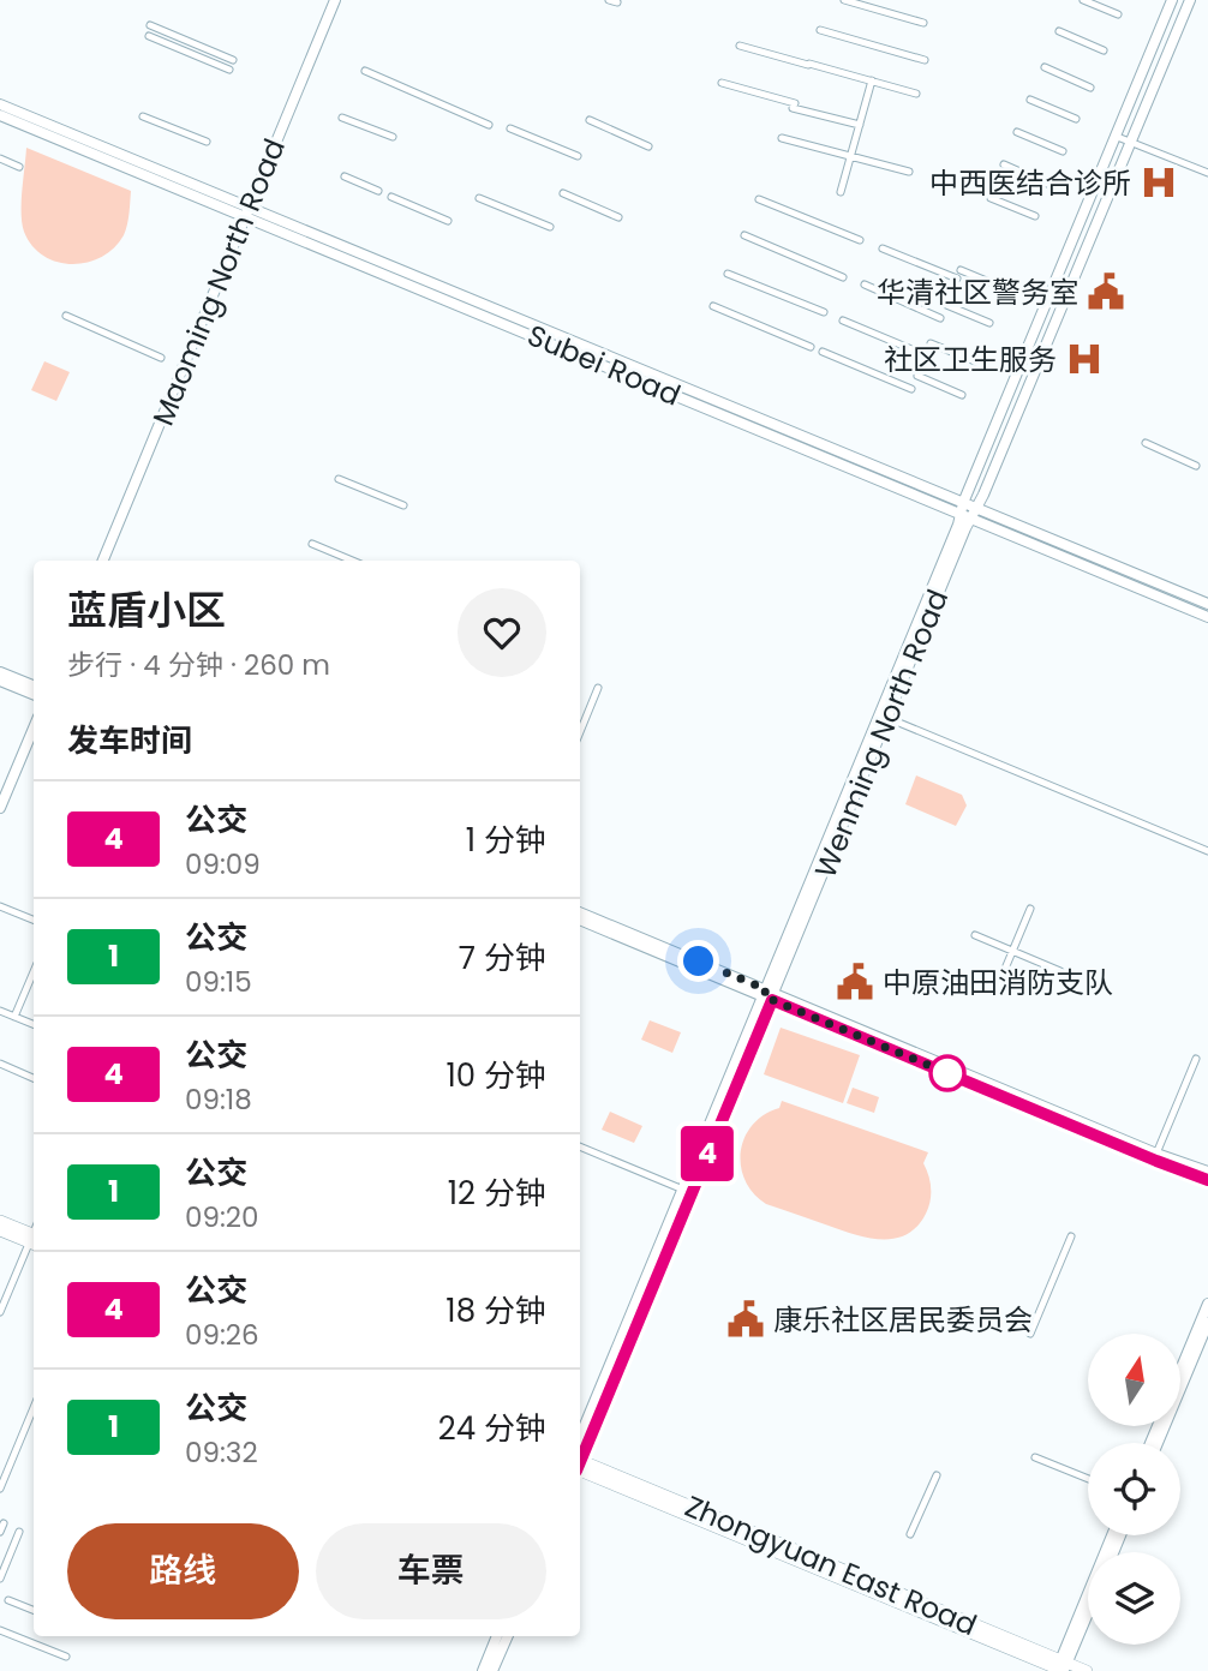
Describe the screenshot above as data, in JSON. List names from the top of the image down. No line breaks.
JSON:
{"streets":{"main road":["Zhongyuan East Road"],"street":["Maoming North Road","Subei Road","Wenming North Road"]},"crossings":[["Maoming North Road","Subei Road"],["Subei Road","Wenming North Road"]],"places":{"hospital":["中西医结合诊所","社区卫生服务"],"public building":["华清社区警务室","中原油田消防支队","康乐社区居民委员会"]},"lines":["bus line 4"],"north":"top","page":{"on_map":"4","heading":[["蓝盾小区","步行 · 4 分钟 · 260 m"],"发车时间"],"list":[{"mark":"4","name":"公交","note":"09:09","value":"1 分钟"},{"mark":"1","name":"公交","note":"09:15","value":"7 分钟"},{"mark":"4","name":"公交","note":"09:18","value":"10 分钟"},{"mark":"1","name":"公交","note":"09:20","value":"12 分钟"},{"mark":"4","name":"公交","note":"09:26","value":"18 分钟"},{"mark":"1","name":"公交","note":"09:32","value":"24 分钟"}],"buttons":["路线","车票"]}}
